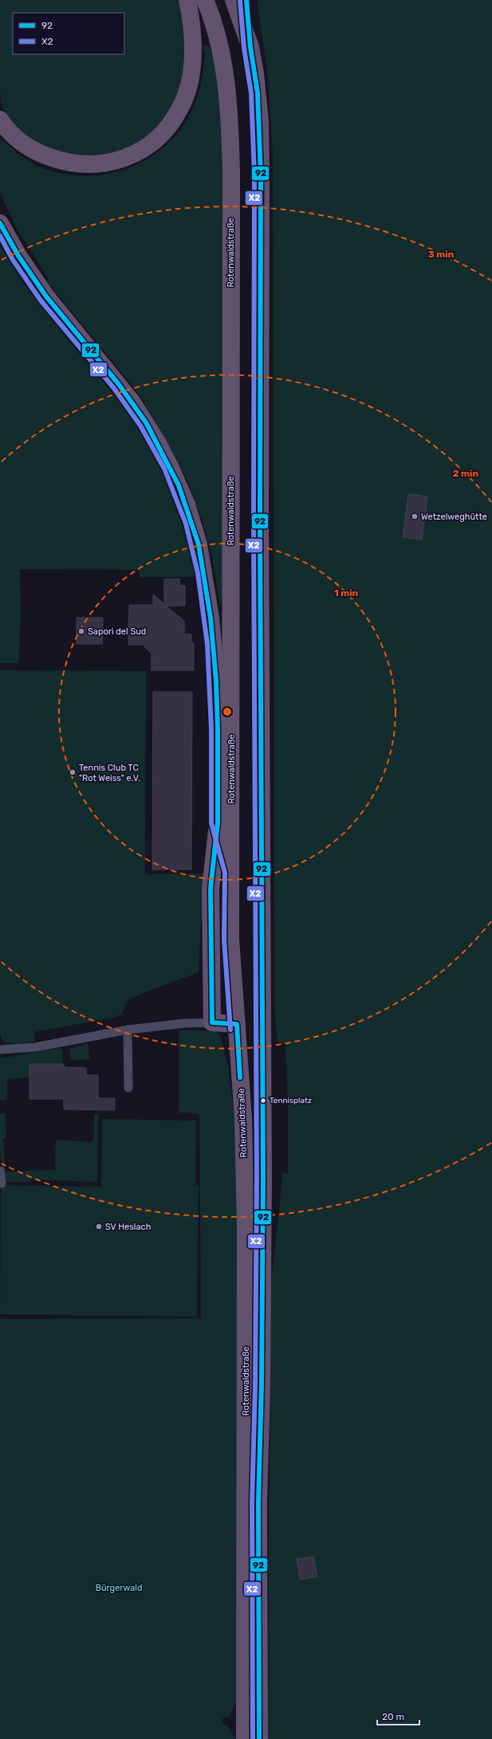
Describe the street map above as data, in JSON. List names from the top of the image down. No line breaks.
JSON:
{"streets":{"highway":["Rotenwaldstraße"]},"parks":["Bürgerwald"],"places":["Wetzelweghütte","Sapori del Sud","Tennis Club TC \"Rot Weiss\" e.V.","Tennisplatz","SV Heslach"],"lines":["transit line 92","transit line X2"],"legend":["92","X2"],"scale_bar":"20 m","rings":["3 min","2 min","1 min"]}
